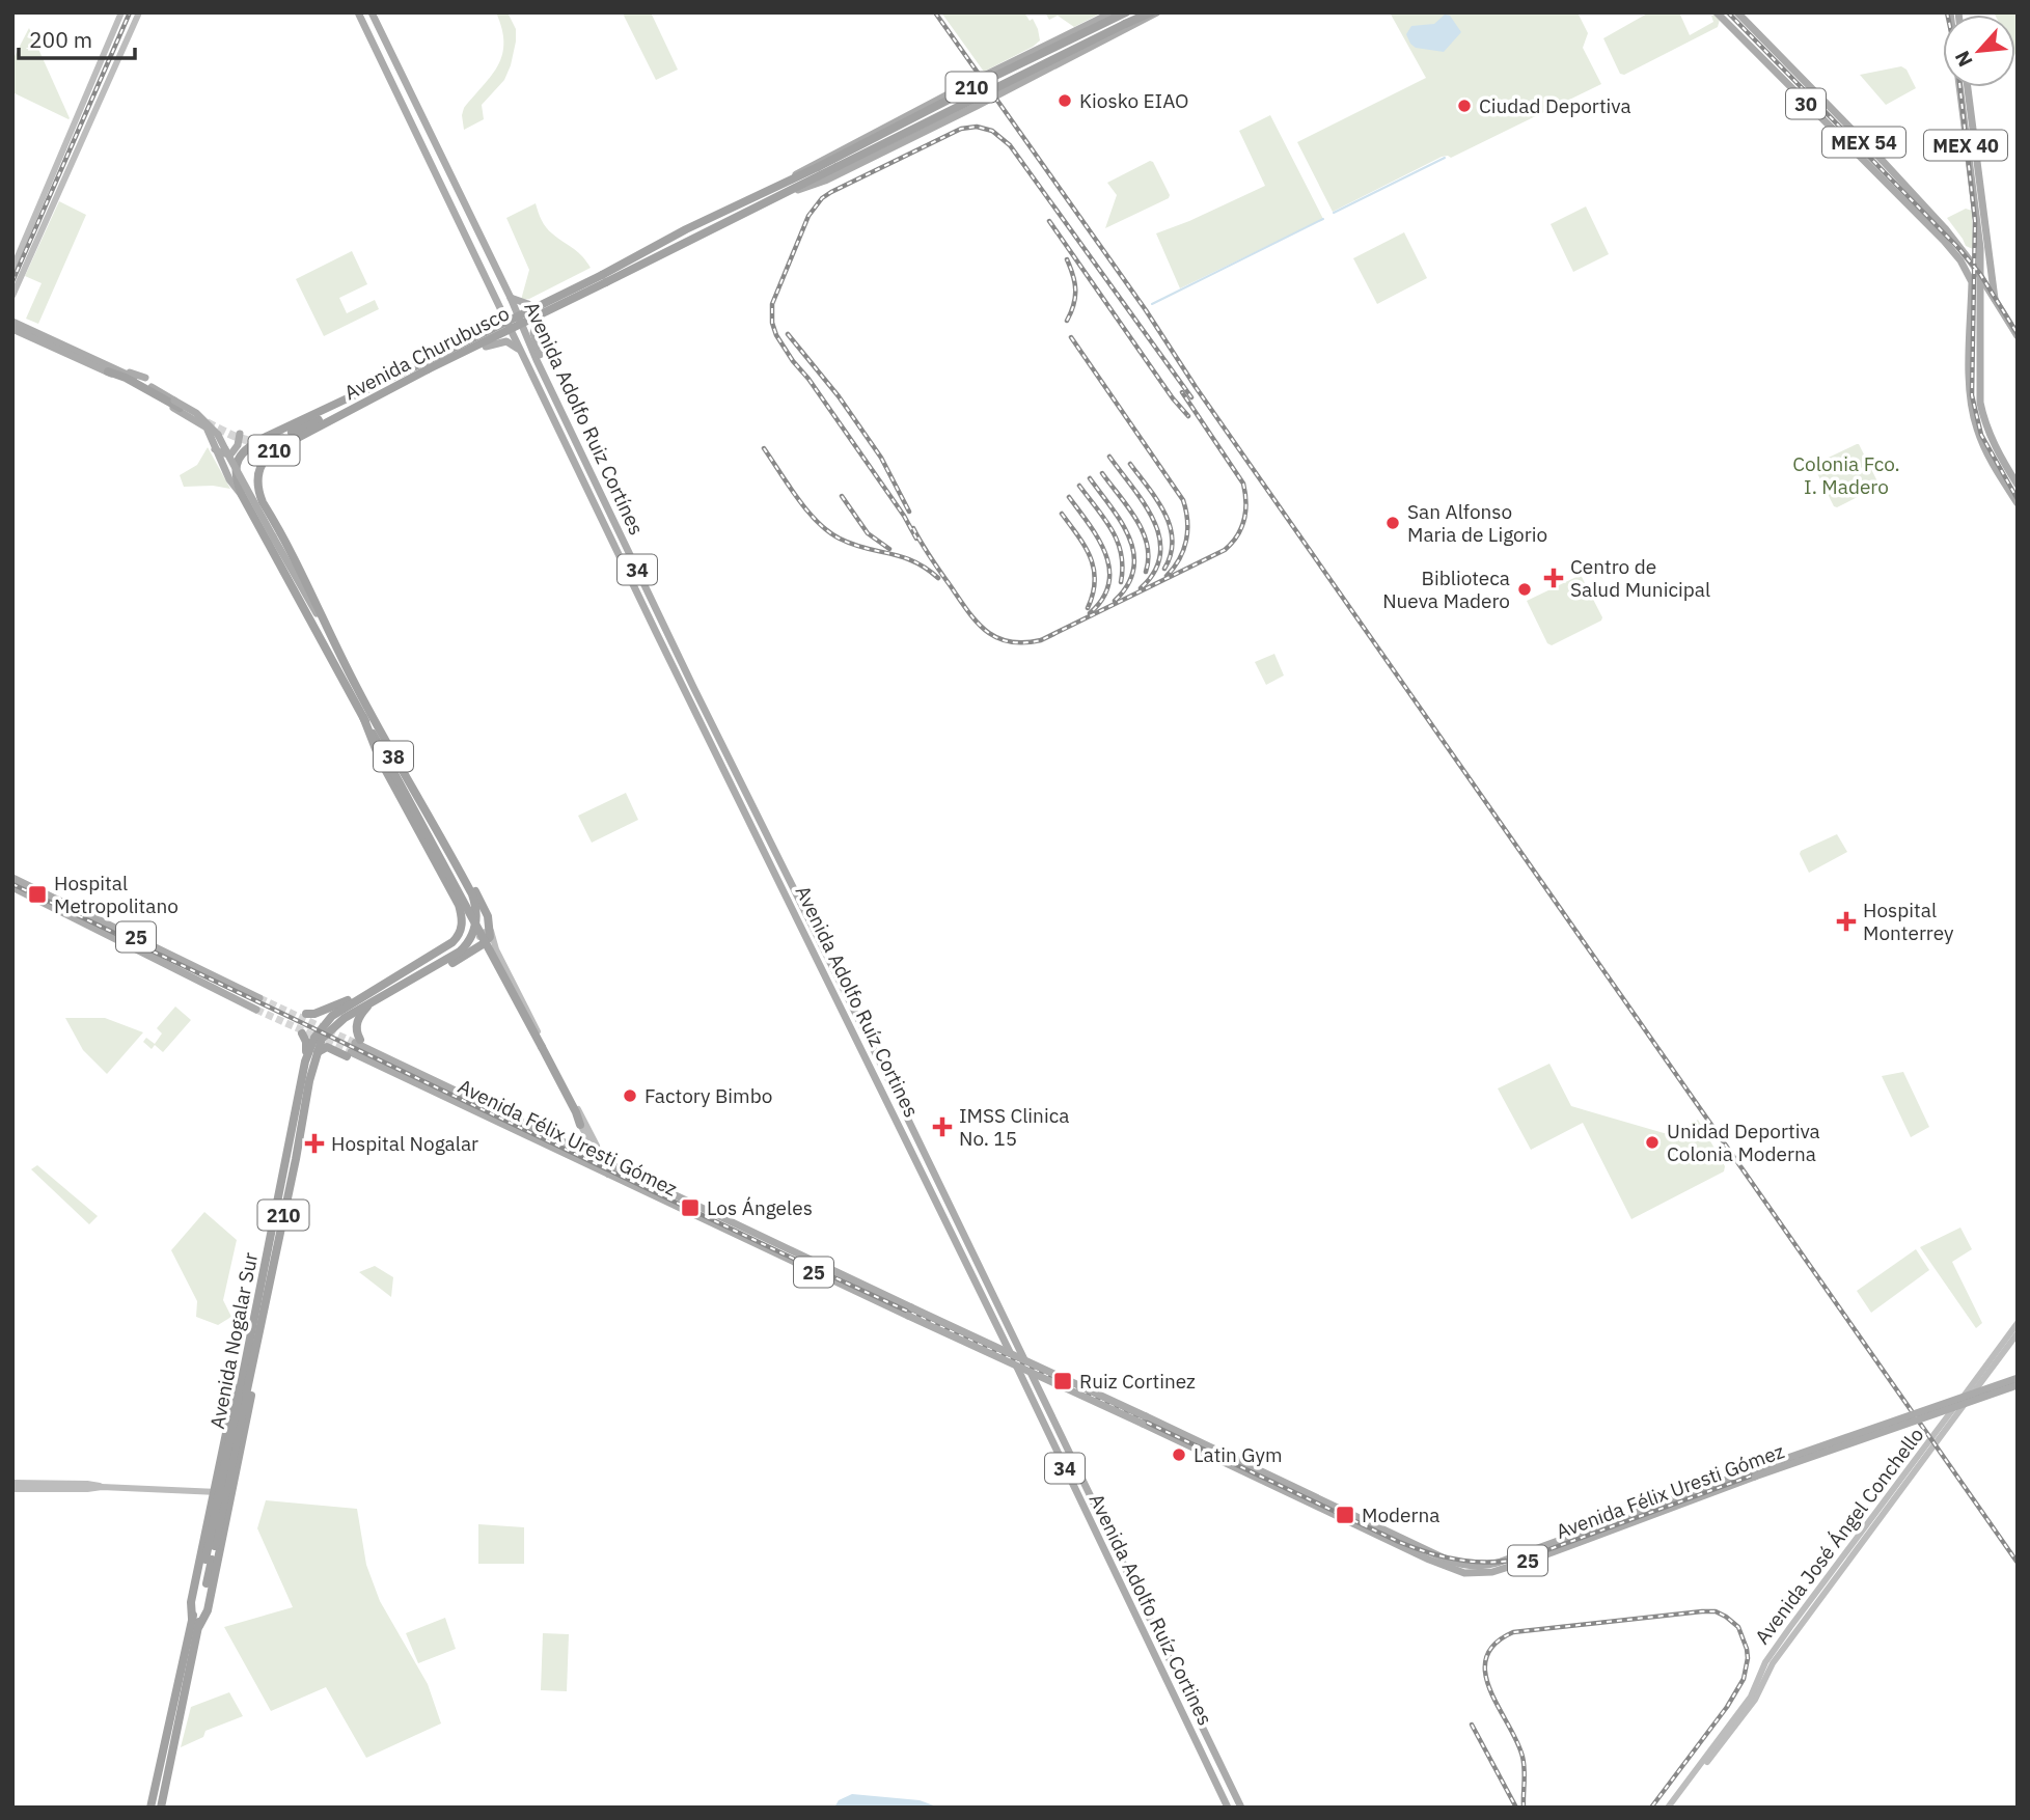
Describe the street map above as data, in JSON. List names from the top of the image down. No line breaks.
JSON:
{"streets":{"highway":["210","Avenida Churubusco","38","Avenida Nogalar Sur"],"main road":["30","MEX 54","MEX 40","Avenida Adolfo Ruiz Cortínes","34","25","Avenida Adolfo Ruíz Cortines","Avenida Félix Uresti Gómez","Avenida José Ángel Conchello"]},"crossings":[["210","Avenida Churubusco"],["210","38"],["MEX 54","MEX 40"],["Avenida Adolfo Ruiz Cortínes","Avenida Adolfo Ruíz Cortines"],["38","Avenida Nogalar Sur"]],"parks":["Colonia Fco. I. Madero"],"places":{"other":["Kiosko EIAO","Ciudad Deportiva","San Alfonso Maria de Ligorio","Biblioteca Nueva Madero","Factory Bimbo","Unidad Deportiva Colonia Moderna","Latin Gym"],"health":["Centro de Salud Municipal","Hospital Monterrey","IMSS Clinica No. 15","Hospital Nogalar"],"transit":["Hospital Metropolitano","Los Ángeles","Ruiz Cortinez","Moderna"]},"scale_bar":"200 m","north":"bottom left"}
